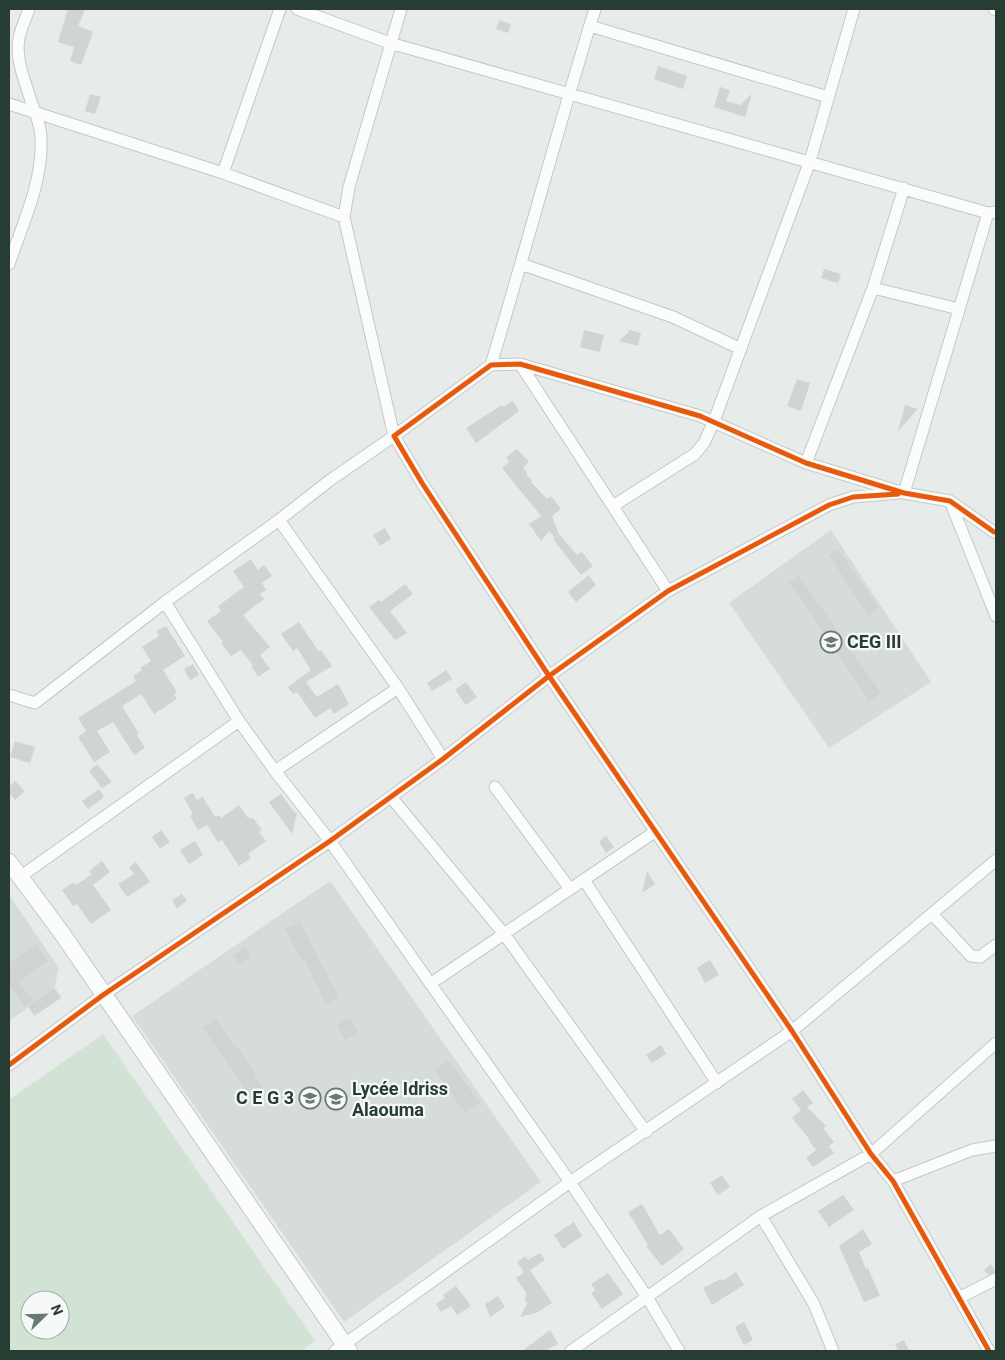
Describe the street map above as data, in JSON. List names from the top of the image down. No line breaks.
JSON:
{"places":{"school or university":["CEG III","C E G 3","Lycée Idriss Alaouma"]},"north":"top right"}
